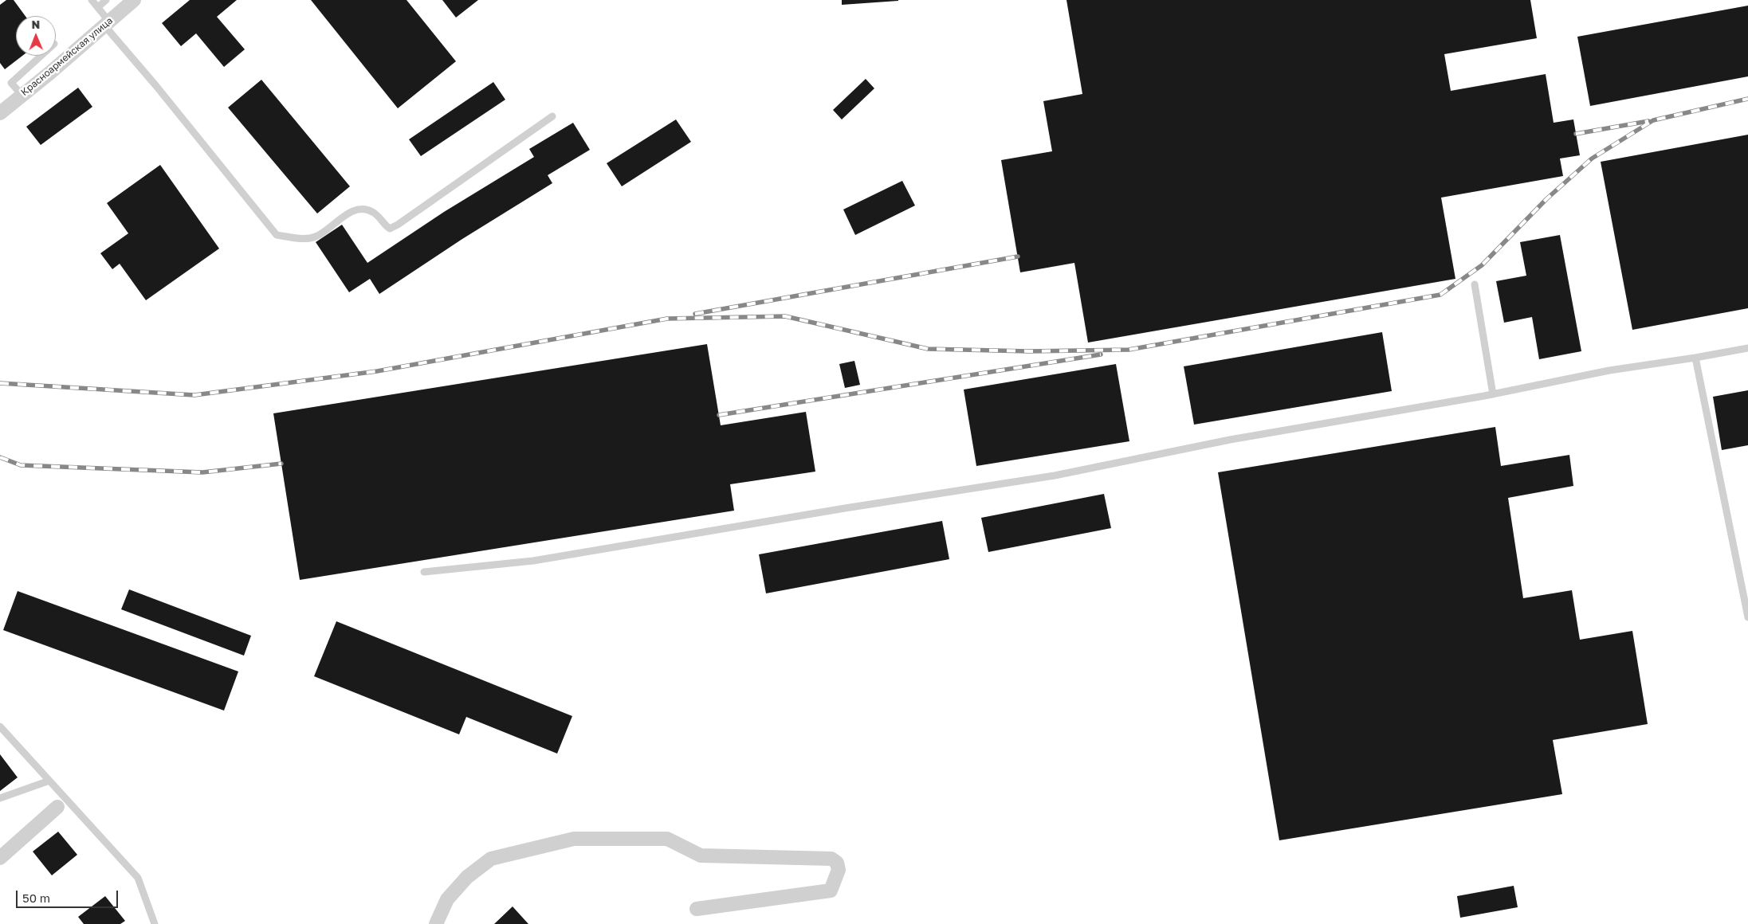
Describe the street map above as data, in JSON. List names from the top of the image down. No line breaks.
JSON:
{"streets":{"street":["Красноармейская улица"]},"scale_bar":"50 m","north":"top"}
